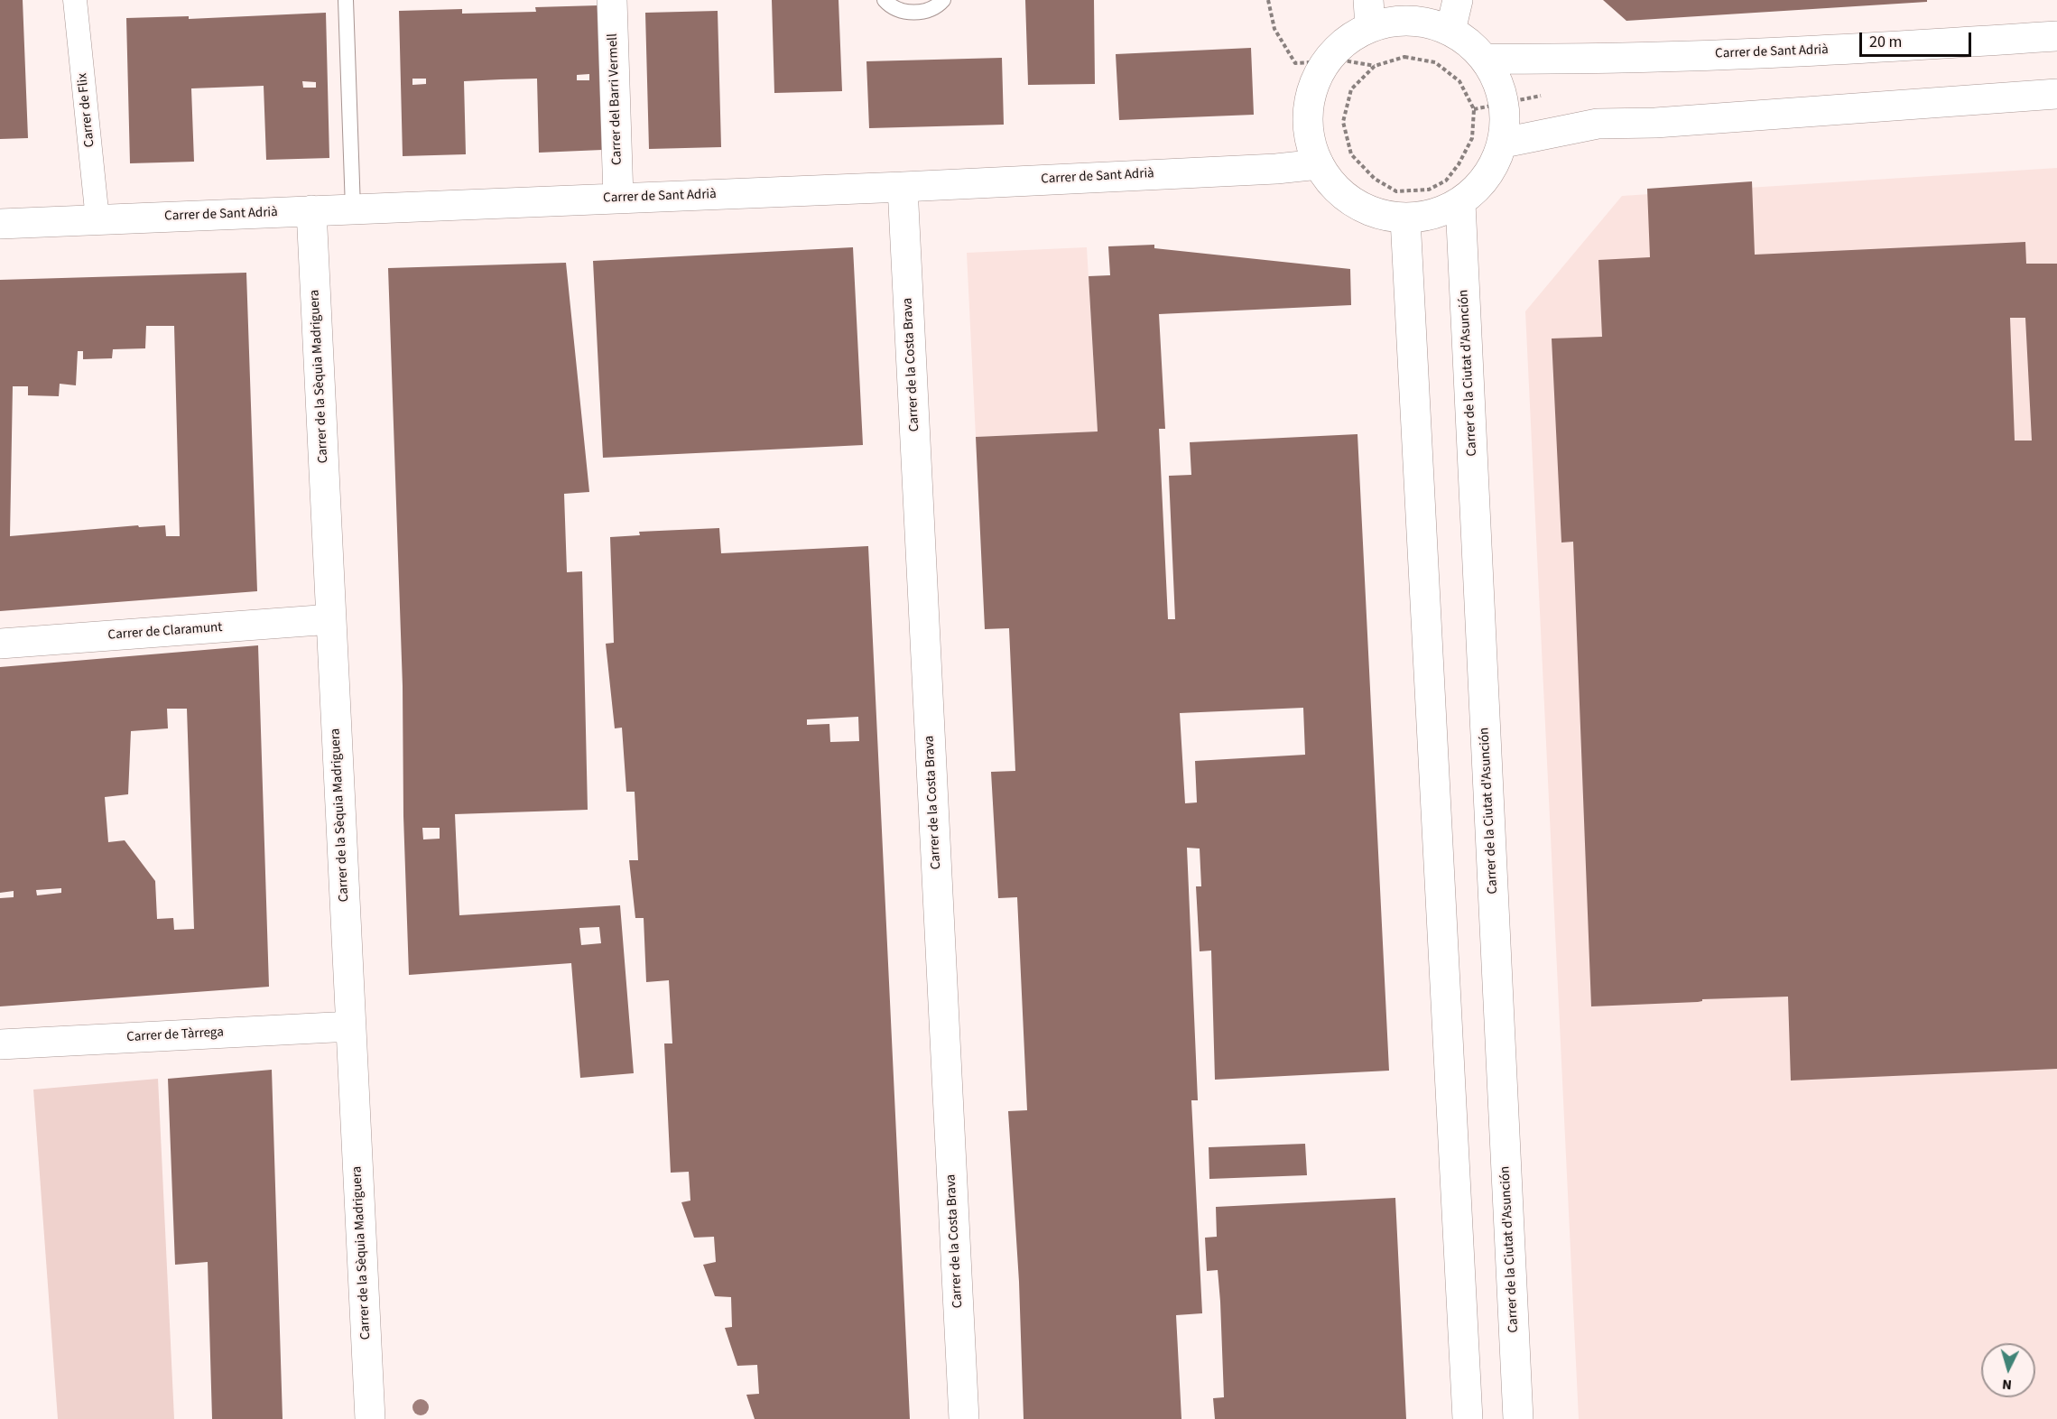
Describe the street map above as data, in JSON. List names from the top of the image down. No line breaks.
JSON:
{"streets":{"street":["Carrer de Sant Adrià","Carrer del Barri Vermell","Carrer de Flix","Carrer de la Costa Brava","Carrer de la Ciutat d'Asunción","Carrer de la Sèquia Madriguera","Carrer de Claramunt","Carrer de Tàrrega"]},"crossings":[["Carrer de Sant Adrià","Carrer del Barri Vermell"],["Carrer de Sant Adrià","Carrer de Flix"],["Carrer de Sant Adrià","Carrer de la Costa Brava"],["Carrer de Sant Adrià","Carrer de la Sèquia Madriguera"],["Carrer de la Sèquia Madriguera","Carrer de Claramunt"],["Carrer de la Sèquia Madriguera","Carrer de Tàrrega"]],"scale_bar":"20 m","north":"bottom"}
